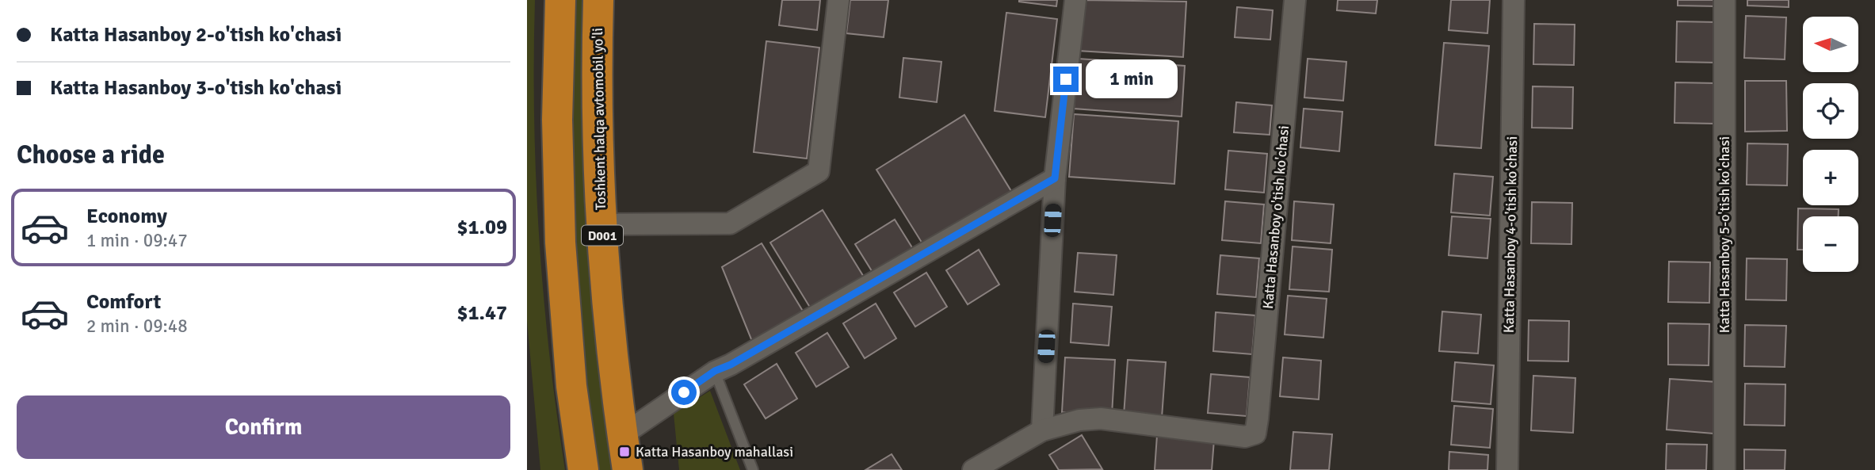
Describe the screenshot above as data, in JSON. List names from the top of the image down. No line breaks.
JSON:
{"streets":{"highway":["Toshkent halqa avtomobil yo'li","D001"],"street":["Katta Hasanboy o'tish ko'chasi","Katta Hasanboy 4-o'tish ko'chasi","Katta Hasanboy 5-o'tish ko'chasi"]},"places":{"transit":["Katta Hasanboy mahallasi"]},"north":"left","page":{"banner":["Katta Hasanboy 2-o'tish ko'chasi","Katta Hasanboy 3-o'tish ko'chasi"],"map_buttons":["+","−"],"bubble":"1 min","heading":"Choose a ride","list":[{"name":"Economy","note":"1 min · 09:47","value":"$1.09"},{"name":"Comfort","note":"2 min · 09:48","value":"$1.47"}],"buttons":"Confirm"}}
